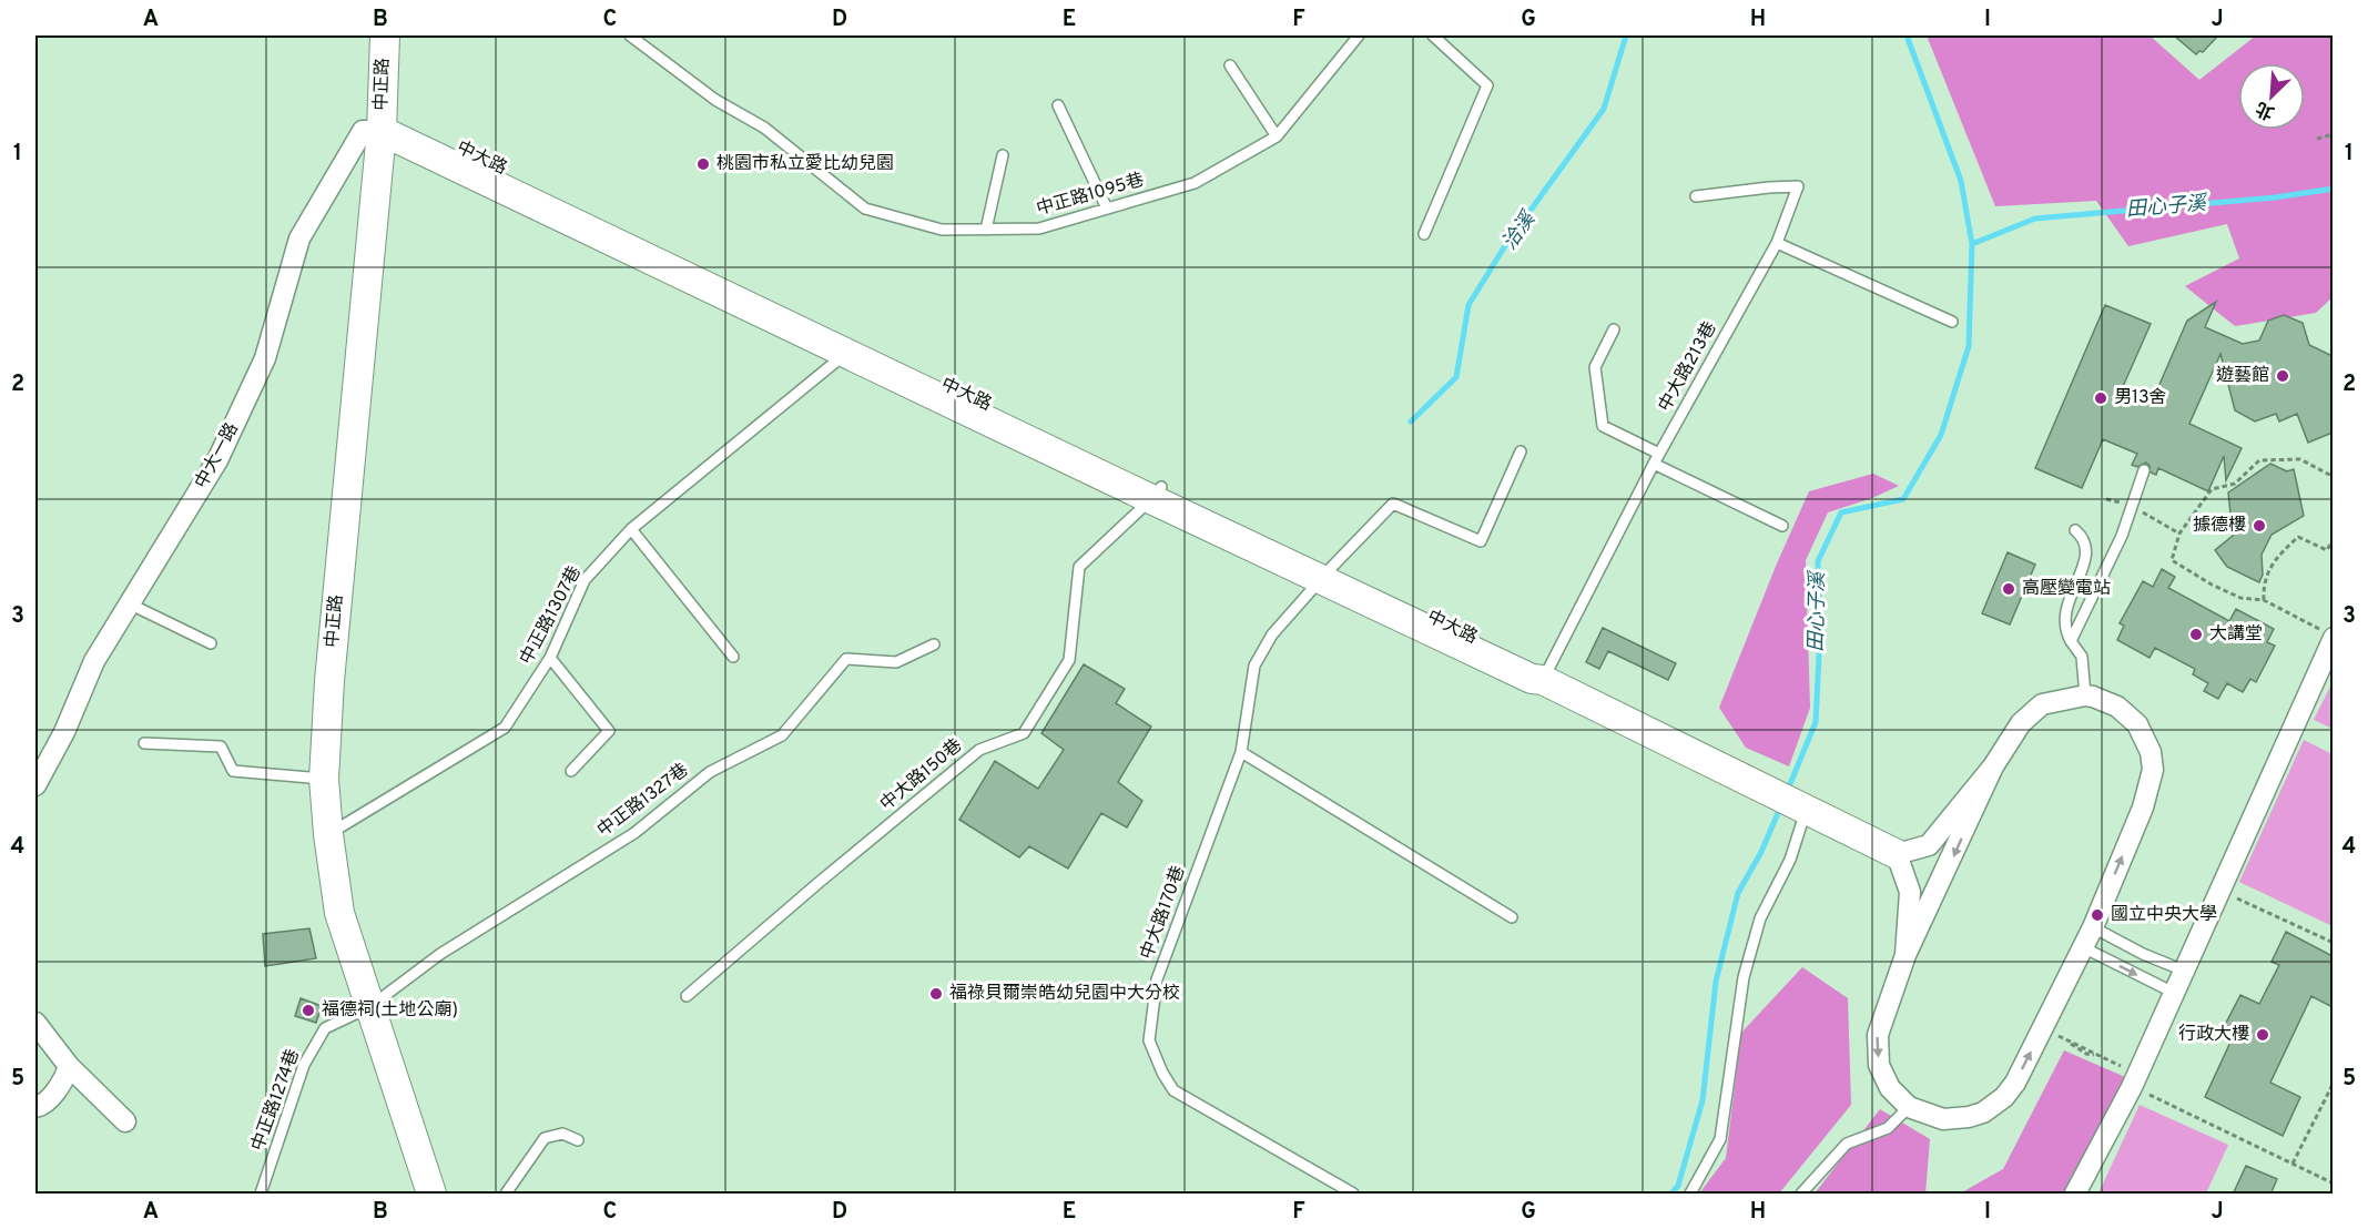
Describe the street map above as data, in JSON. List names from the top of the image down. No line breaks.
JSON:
{"streets":{"street":["中正路","中大路","中大一路"],"lane":["中正路1095巷","中大路213巷","中正路1307巷","中大路150巷","中正路1327巷","中大路170巷","中正路1274巷"]},"crossings":[["中正路","中大路"],["中正路","中大一路"],["中正路","中正路1307巷"],["中正路","中正路1327巷"],["中正路","中正路1274巷"],["中大路","中大路213巷"],["中大路","中大一路"],["中大路","中正路1307巷"],["中大路","中大路150巷"],["中大路","中大路170巷"],["中正路1327巷","中正路1274巷"]],"water":["田心子溪","洽溪"],"places":["桃園市私立愛比幼兒園","遊藝館","男13舍","據德樓","高壓變電站","大講堂","國立中央大學","福祿貝爾崇皓幼兒園中大分校","福德祠(土地公廟)","行政大樓"],"north":"bottom left","grid":{"columns":["A","B","C","D","E","F","G","H","I","J"],"rows":["1","2","3","4","5"]}}
